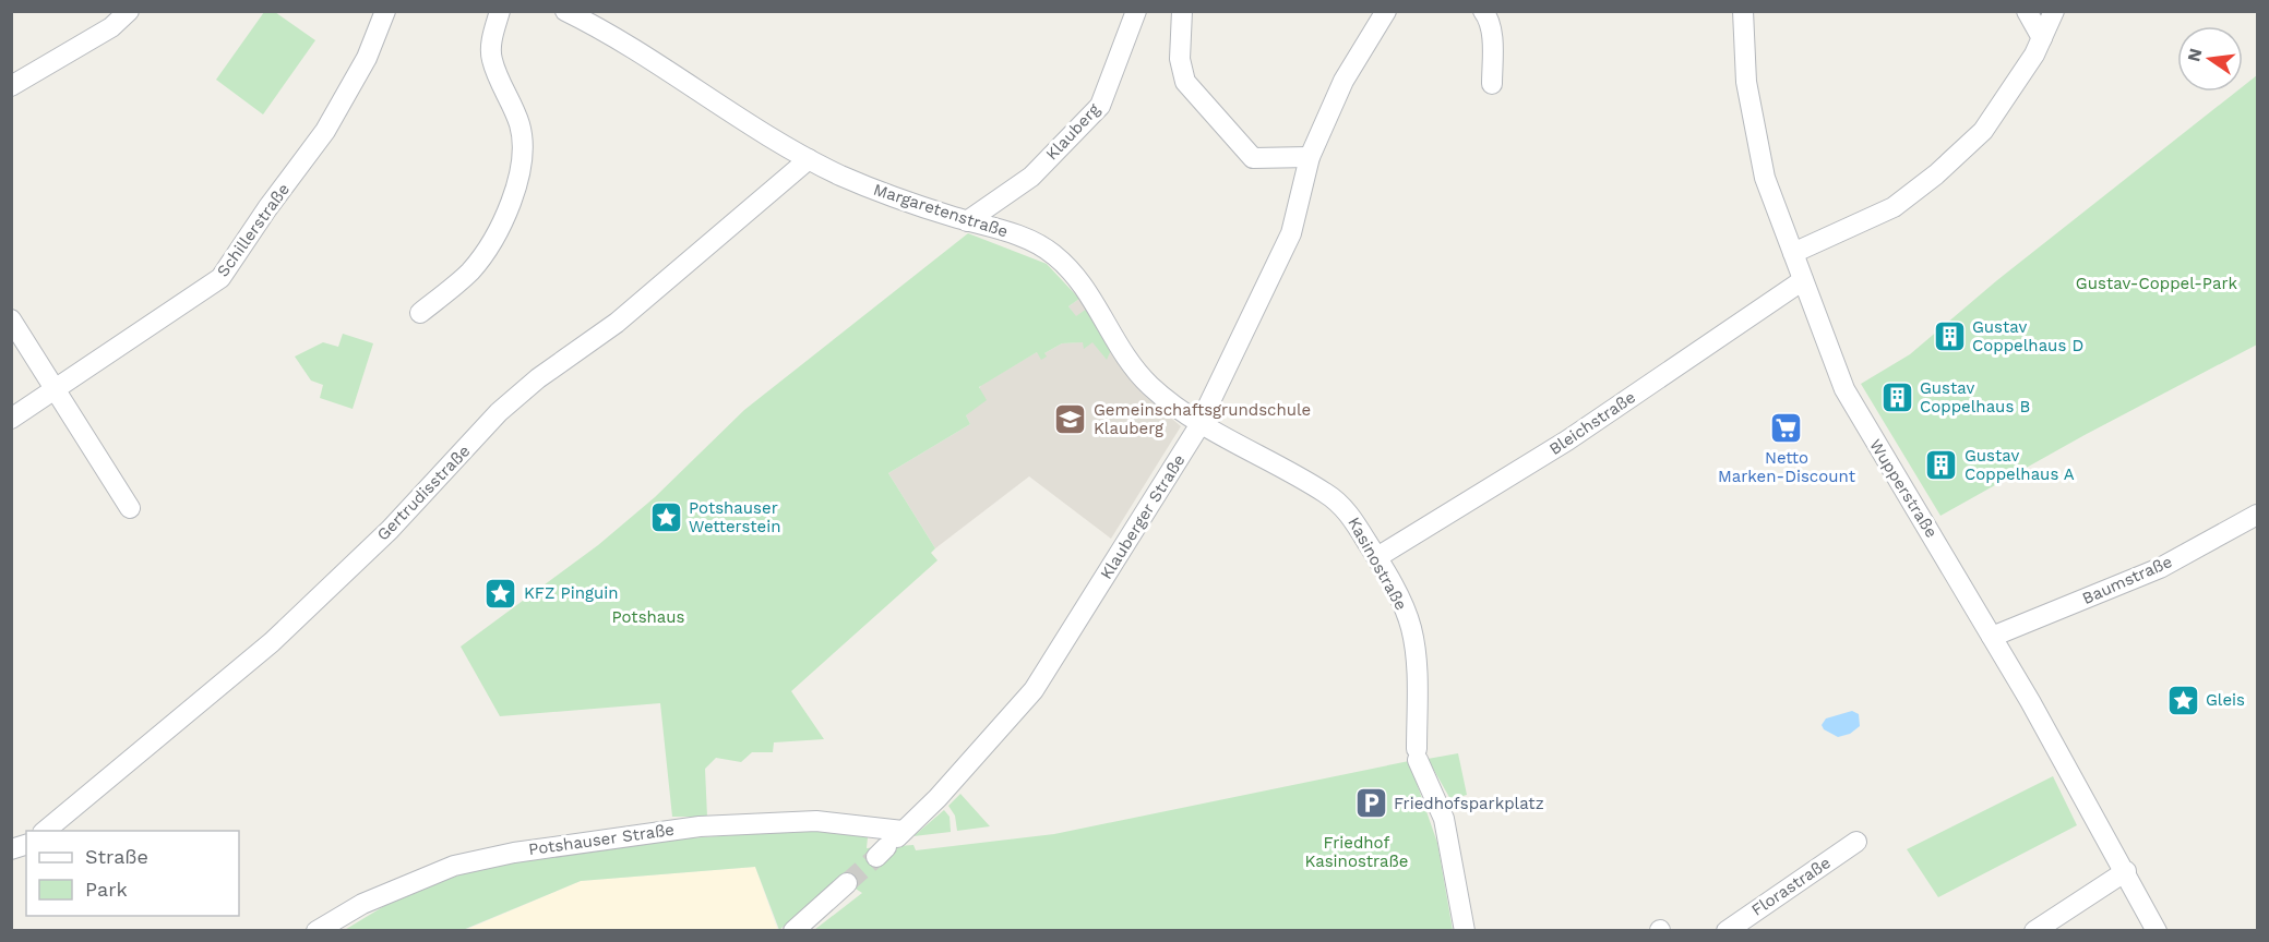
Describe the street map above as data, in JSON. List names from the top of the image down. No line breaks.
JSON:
{"streets":{"street":["Klauberg","Margaretenstraße","Schillerstraße","Bleichstraße","Wupperstraße","Gertrudisstraße","Klauberger Straße","Kasinostraße","Baumstraße","Potshauser Straße","Florastraße"]},"crossings":[["Klauberg","Margaretenstraße"],["Margaretenstraße","Gertrudisstraße"],["Margaretenstraße","Klauberger Straße"],["Margaretenstraße","Kasinostraße"],["Bleichstraße","Wupperstraße"],["Bleichstraße","Kasinostraße"],["Wupperstraße","Baumstraße"],["Klauberger Straße","Kasinostraße"],["Klauberger Straße","Potshauser Straße"]],"parks":["Gustav-Coppel-Park","Potshaus","Friedhof Kasinostraße"],"places":{"building":["Gustav Coppelhaus D","Gustav Coppelhaus B","Gustav Coppelhaus A"],"school or university":["Gemeinschaftsgrundschule Klauberg"],"supermarket":["Netto Marken-Discount"],"place":["Potshauser Wetterstein","KFZ Pinguin","Gleis"],"parking":["Friedhofsparkplatz"]},"legend":["Straße","Park"],"north":"left"}
